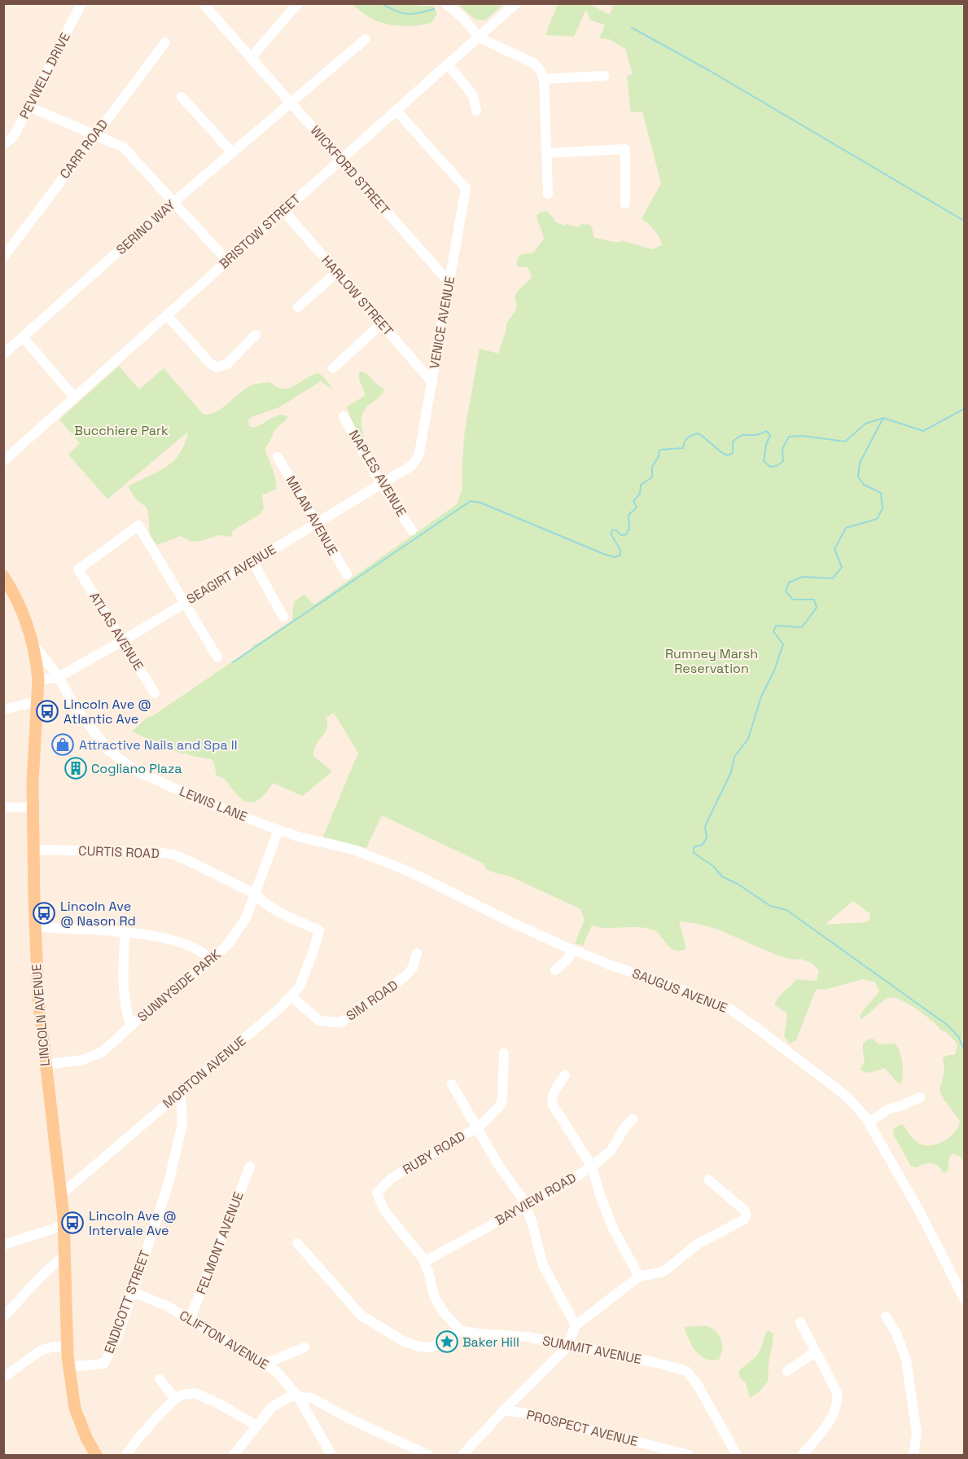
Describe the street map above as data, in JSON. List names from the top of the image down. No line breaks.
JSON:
{"streets":{"main road":["LINCOLN AVENUE"],"street":["PEVWELL DRIVE","CARR ROAD","WICKFORD STREET","SERINO WAY","BRISTOW STREET","HARLOW STREET","VENICE AVENUE","NAPLES AVENUE","MILAN AVENUE","SEAGIRT AVENUE","ATLAS AVENUE","LEWIS LANE","CURTIS ROAD","SUNNYSIDE PARK","SAUGUS AVENUE","SIM ROAD","MORTON AVENUE","RUBY ROAD","BAYVIEW ROAD","FELMONT AVENUE","ENDICOTT STREET","CLIFTON AVENUE","SUMMIT AVENUE","PROSPECT AVENUE"]},"crossings":[["WICKFORD STREET","SERINO WAY"],["WICKFORD STREET","BRISTOW STREET"],["WICKFORD STREET","VENICE AVENUE"],["BRISTOW STREET","HARLOW STREET"],["BRISTOW STREET","VENICE AVENUE"],["HARLOW STREET","VENICE AVENUE"],["VENICE AVENUE","SEAGIRT AVENUE"],["NAPLES AVENUE","SEAGIRT AVENUE"],["MILAN AVENUE","SEAGIRT AVENUE"],["SEAGIRT AVENUE","ATLAS AVENUE"],["SEAGIRT AVENUE","LEWIS LANE"],["SEAGIRT AVENUE","LINCOLN AVENUE"],["LEWIS LANE","SUNNYSIDE PARK"],["LEWIS LANE","SAUGUS AVENUE"],["LEWIS LANE","LINCOLN AVENUE"],["CURTIS ROAD","SUNNYSIDE PARK"],["CURTIS ROAD","LINCOLN AVENUE"],["CURTIS ROAD","MORTON AVENUE"],["SUNNYSIDE PARK","SAUGUS AVENUE"],["SUNNYSIDE PARK","LINCOLN AVENUE"],["SIM ROAD","MORTON AVENUE"],["LINCOLN AVENUE","MORTON AVENUE"],["LINCOLN AVENUE","ENDICOTT STREET"],["MORTON AVENUE","ENDICOTT STREET"],["RUBY ROAD","BAYVIEW ROAD"],["FELMONT AVENUE","CLIFTON AVENUE"],["ENDICOTT STREET","CLIFTON AVENUE"]],"parks":["Bucchiere Park","Rumney Marsh Reservation"],"places":{"bus stop":["Lincoln Ave @ Atlantic Ave","Lincoln Ave @ Nason Rd","Lincoln Ave @ Intervale Ave"],"shop":["Attractive Nails and Spa II"],"building":["Cogliano Plaza"],"place":["Baker Hill"]}}
